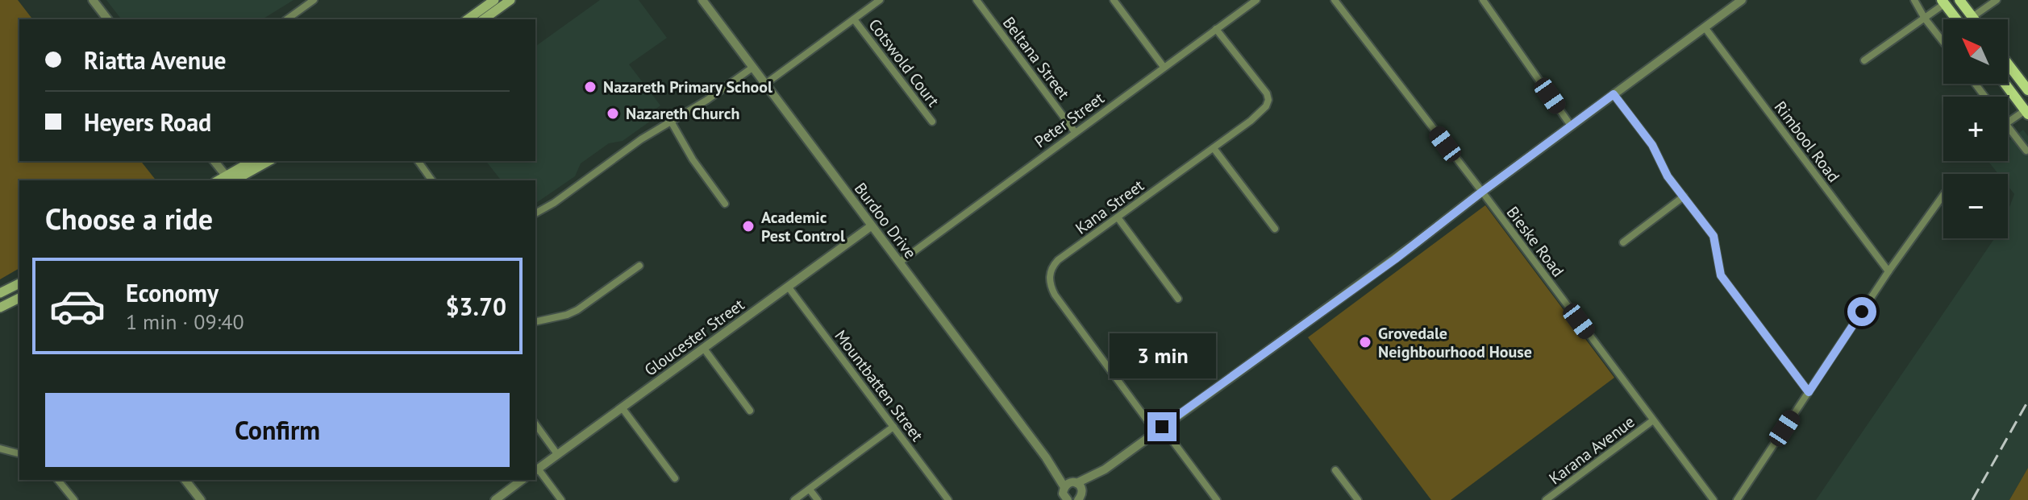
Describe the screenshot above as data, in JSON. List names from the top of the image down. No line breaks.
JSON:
{"streets":{"street":["Beltana Street","Cotswold Court","Peter Street","Rimbool Road","Kana Street","Burdoo Drive","Bieske Road","Gloucester Street","Mountbatten Street","Karana Avenue"]},"crossings":[["Beltana Street","Peter Street"],["Peter Street","Kana Street"],["Peter Street","Burdoo Drive"],["Burdoo Drive","Gloucester Street"],["Bieske Road","Karana Avenue"],["Gloucester Street","Mountbatten Street"]],"places":["Nazareth Primary School","Nazareth Church","Academic Pest Control","Grovedale Neighbourhood House"],"north":"top left","page":{"map_buttons":["+","−"],"banner":["Riatta Avenue","Heyers Road"],"heading":"Choose a ride","list":[{"name":"Economy","note":"1 min · 09:40","value":"$3.70"}],"bubble":"3 min","buttons":"Confirm"}}
